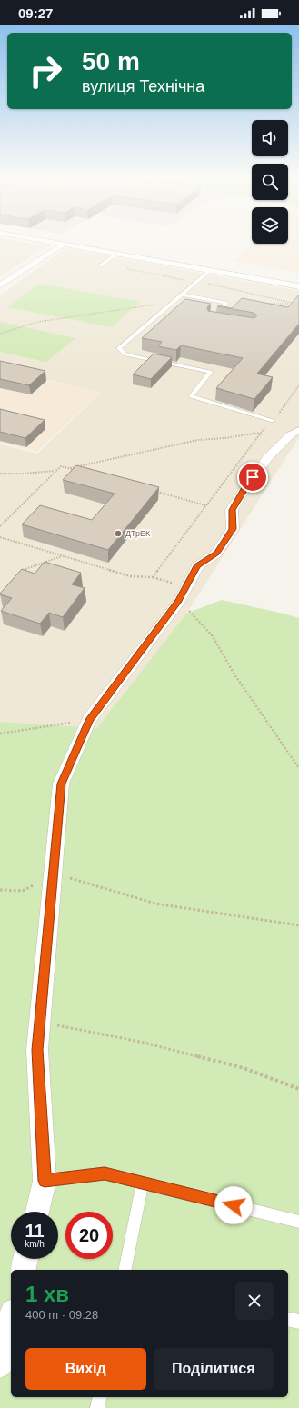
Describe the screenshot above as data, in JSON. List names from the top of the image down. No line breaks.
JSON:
{"places":["ДТрЕК"],"page":{"status":"09:27","turn":["50 m","вулиця Технічна"],"speed":"11 km/h","limit":"20","heading":["1 хв","400 m · 09:28"],"buttons":["Вихід","Поділитися"]}}
